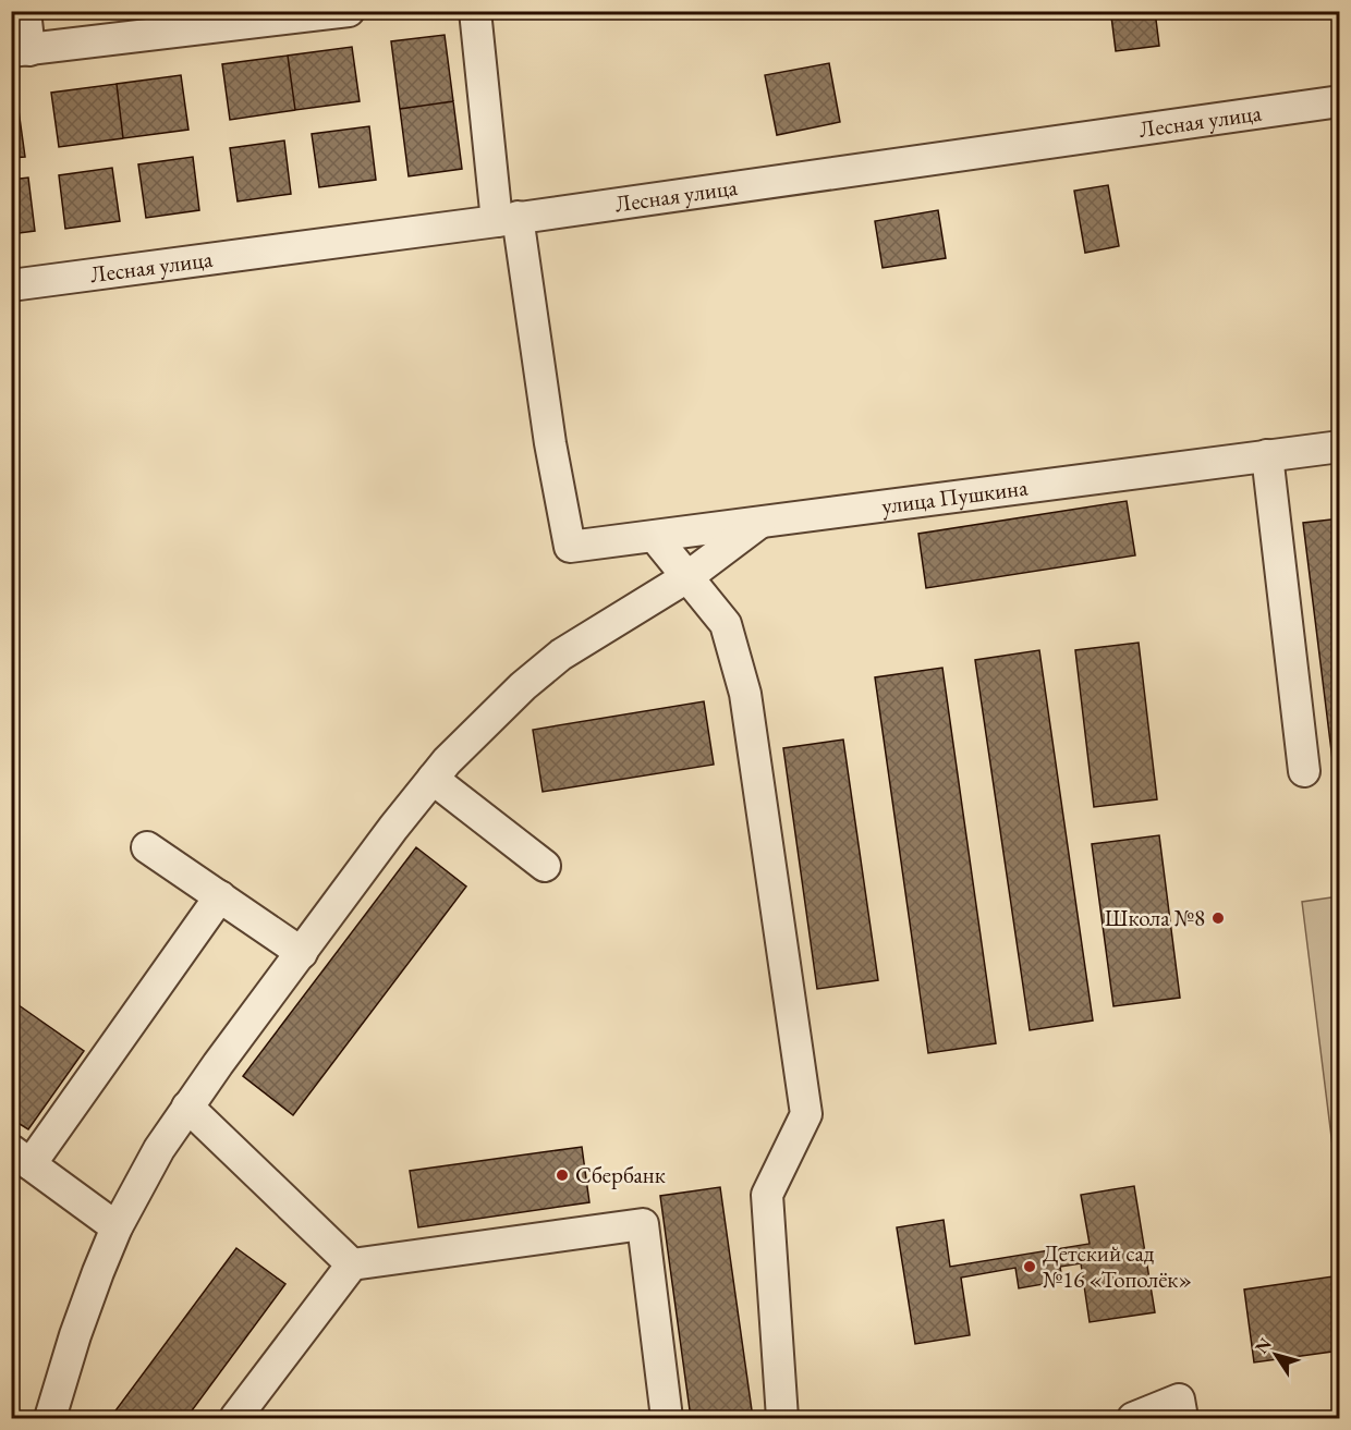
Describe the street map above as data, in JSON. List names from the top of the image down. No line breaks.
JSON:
{"streets":{"street":["Лесная улица","улица Пушкина"]},"crossings":[["Лесная улица","улица Пушкина"]],"places":["Школа №8","Сбербанк","Детский сад №16 «Тополёк»"],"north":"top left"}
